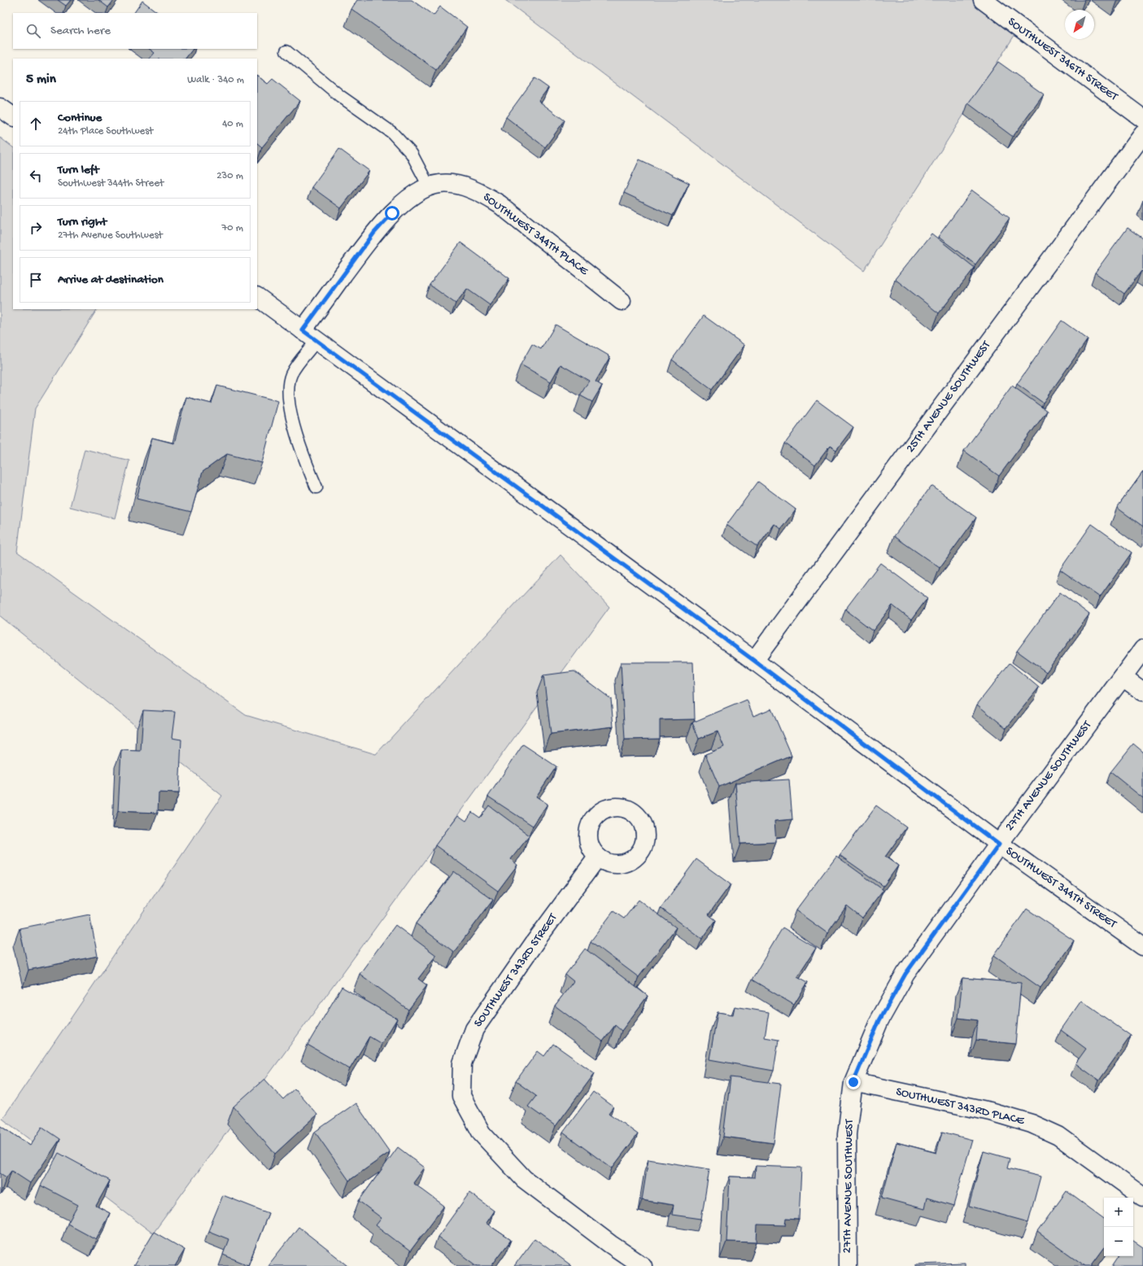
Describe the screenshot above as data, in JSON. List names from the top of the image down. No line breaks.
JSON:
{"streets":{"street":["SOUTHWEST 346TH STREET","SOUTHWEST 344TH PLACE","25TH AVENUE SOUTHWEST","27TH AVENUE SOUTHWEST","SOUTHWEST 344TH STREET","SOUTHWEST 343RD STREET","SOUTHWEST 343RD PLACE"]},"crossings":[["25TH AVENUE SOUTHWEST","SOUTHWEST 344TH STREET"],["27TH AVENUE SOUTHWEST","SOUTHWEST 344TH STREET"],["27TH AVENUE SOUTHWEST","SOUTHWEST 343RD PLACE"]],"north":"bottom left","page":{"search":"Search here","heading":["5 min","Walk · 340 m"],"list":[["Continue","24th Place Southwest","40 m"],["Turn left","Southwest 344th Street","230 m"],["Turn right","27th Avenue Southwest","70 m"],"Arrive at destination"],"map_buttons":["+","−"]}}
